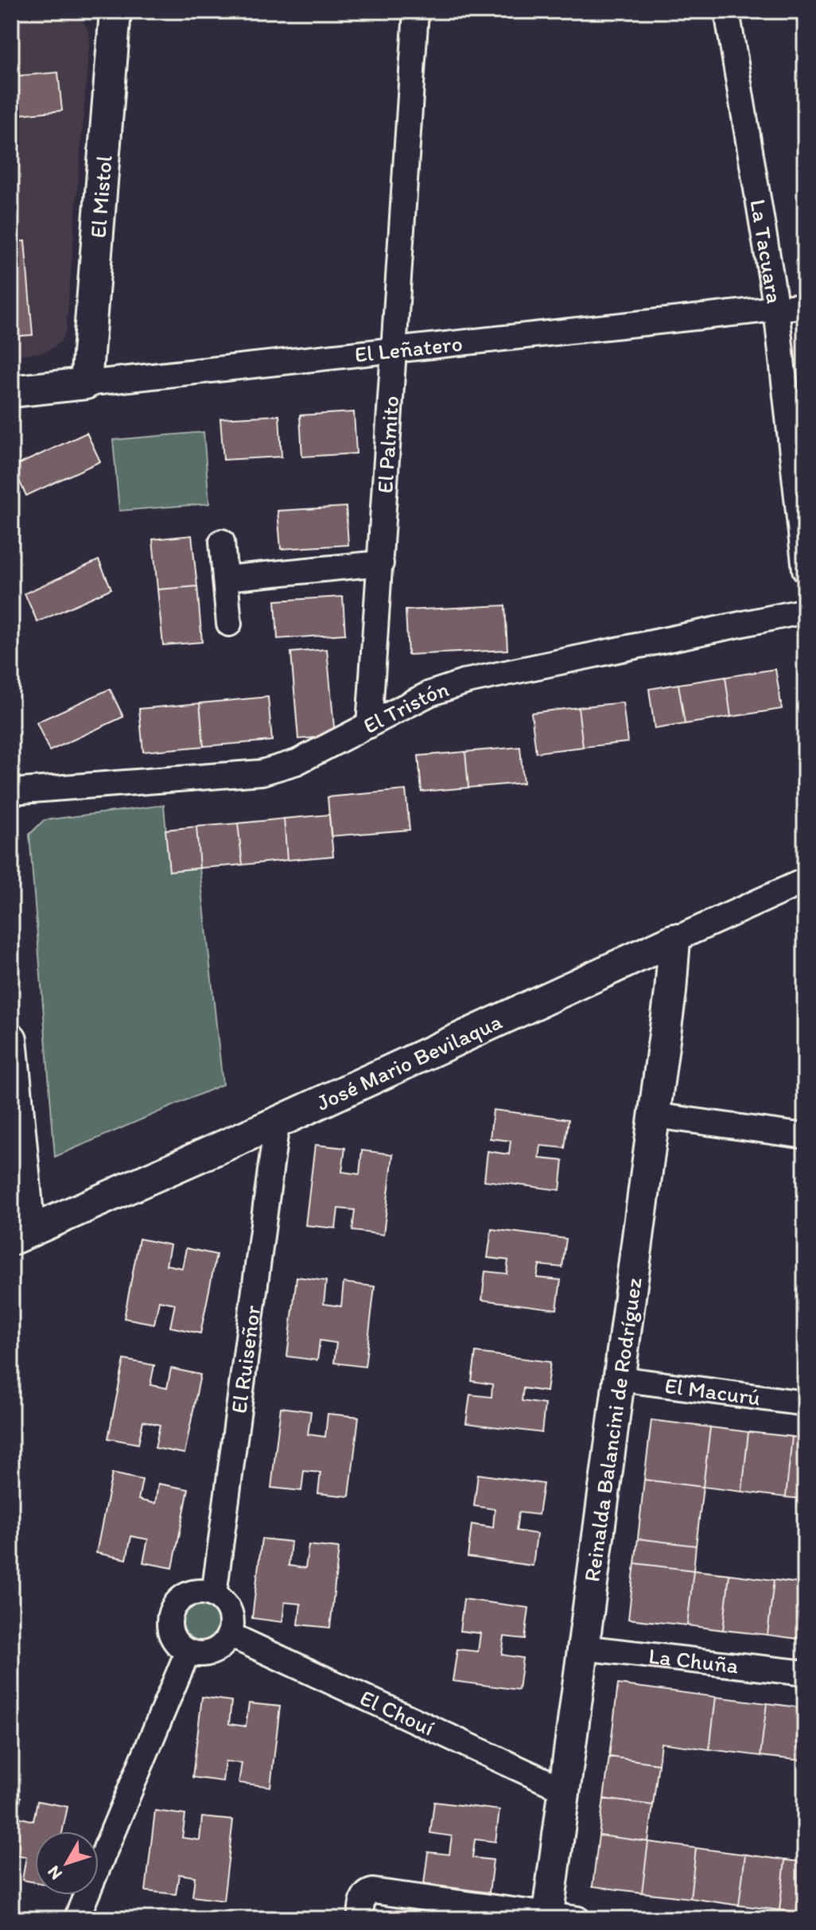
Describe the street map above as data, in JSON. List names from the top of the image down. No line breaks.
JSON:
{"streets":{"street":["El Mistol","La Tacuara","El Leñatero","El Palmito","El Tristón","José Mario Bevilaqua","El Ruiseñor","El Macurú","Reinalda Balancini de Rodríguez","La Chuña","El Chouí"]},"crossings":[["El Mistol","El Leñatero"],["La Tacuara","El Leñatero"],["El Leñatero","El Palmito"],["El Palmito","El Tristón"],["José Mario Bevilaqua","El Ruiseñor"],["José Mario Bevilaqua","Reinalda Balancini de Rodríguez"],["El Ruiseñor","El Chouí"],["El Macurú","Reinalda Balancini de Rodríguez"],["Reinalda Balancini de Rodríguez","La Chuña"],["Reinalda Balancini de Rodríguez","El Chouí"]],"north":"bottom left"}
